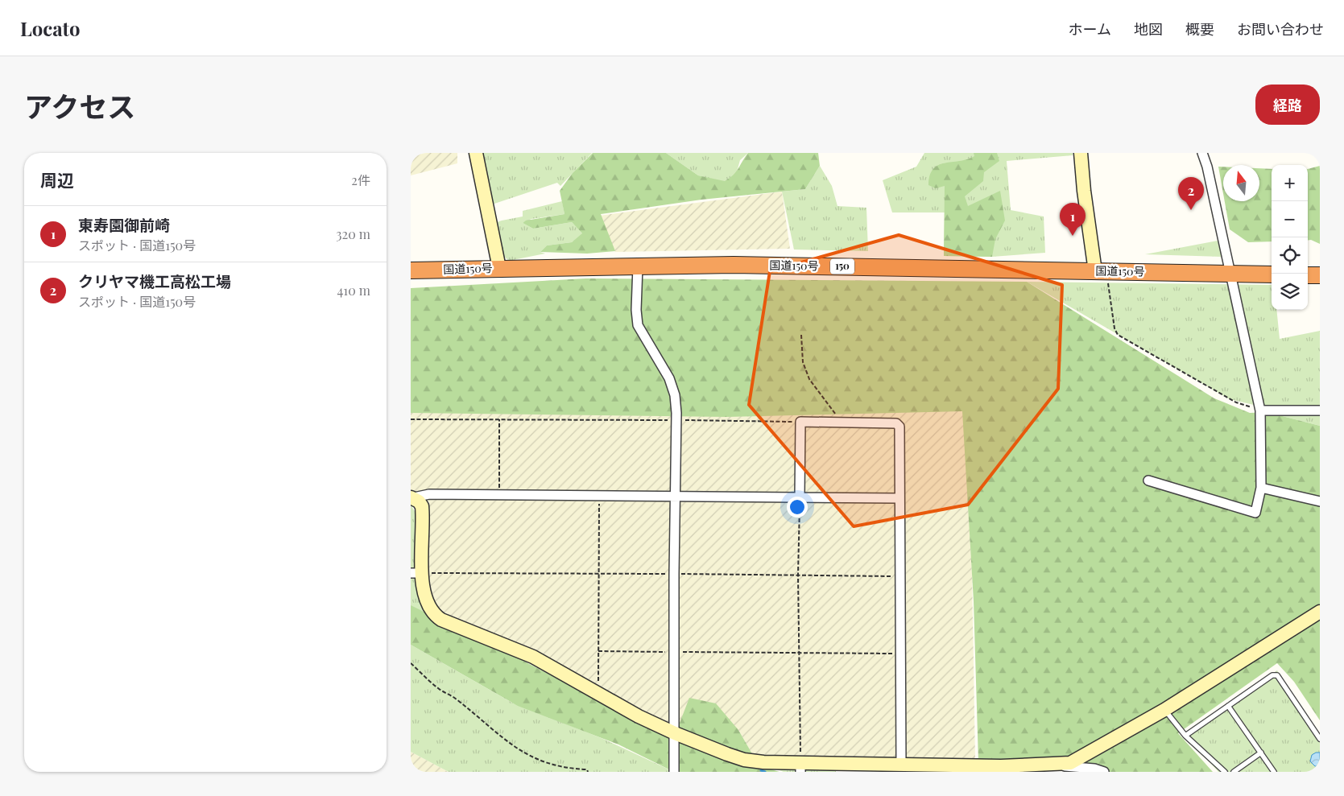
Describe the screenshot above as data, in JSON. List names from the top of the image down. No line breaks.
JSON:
{"streets":{"highway":["国道150号","150"]},"north":"top","page":{"header":"Locato","nav":["ホーム","地図","概要","お問い合わせ"],"title":"アクセス","buttons":"経路","heading":["周辺","2件"],"map_buttons":["+","−"],"pins":["2","1"],"list":[{"mark":"1","name":"東寿園御前崎","note":"スポット · 国道150号","value":"320 m"},{"mark":"2","name":"クリヤマ機工高松工場","note":"スポット · 国道150号","value":"410 m"}]}}
